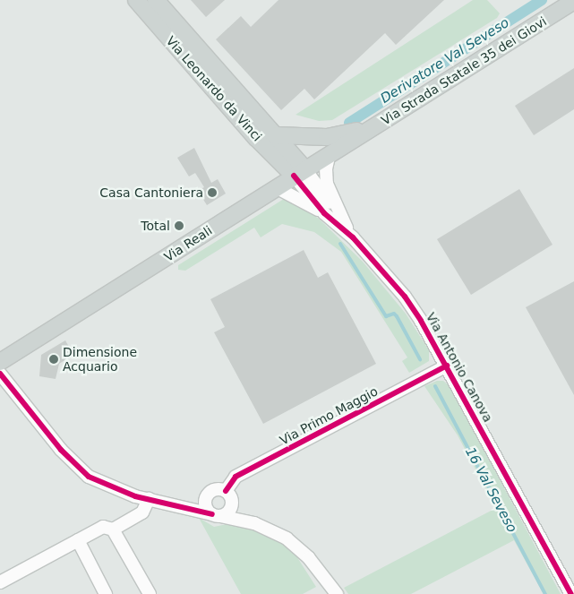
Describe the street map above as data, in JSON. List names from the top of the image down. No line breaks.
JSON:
{"streets":{"main road":["Via Strada Statale 35 dei Giovi","Via Leonardo da Vinci","Via Reali"],"street":["Via Antonio Canova","Via Primo Maggio"]},"crossings":[["Via Strada Statale 35 dei Giovi","Via Reali"],["Via Leonardo da Vinci","Via Reali"],["Via Leonardo da Vinci","Via Antonio Canova"],["Via Reali","Via Antonio Canova"],["Via Antonio Canova","Via Primo Maggio"]],"water":["Derivatore Val Seveso","16 Val Seveso"],"places":["Casa Cantoniera","Total","Dimensione Acquario"]}
